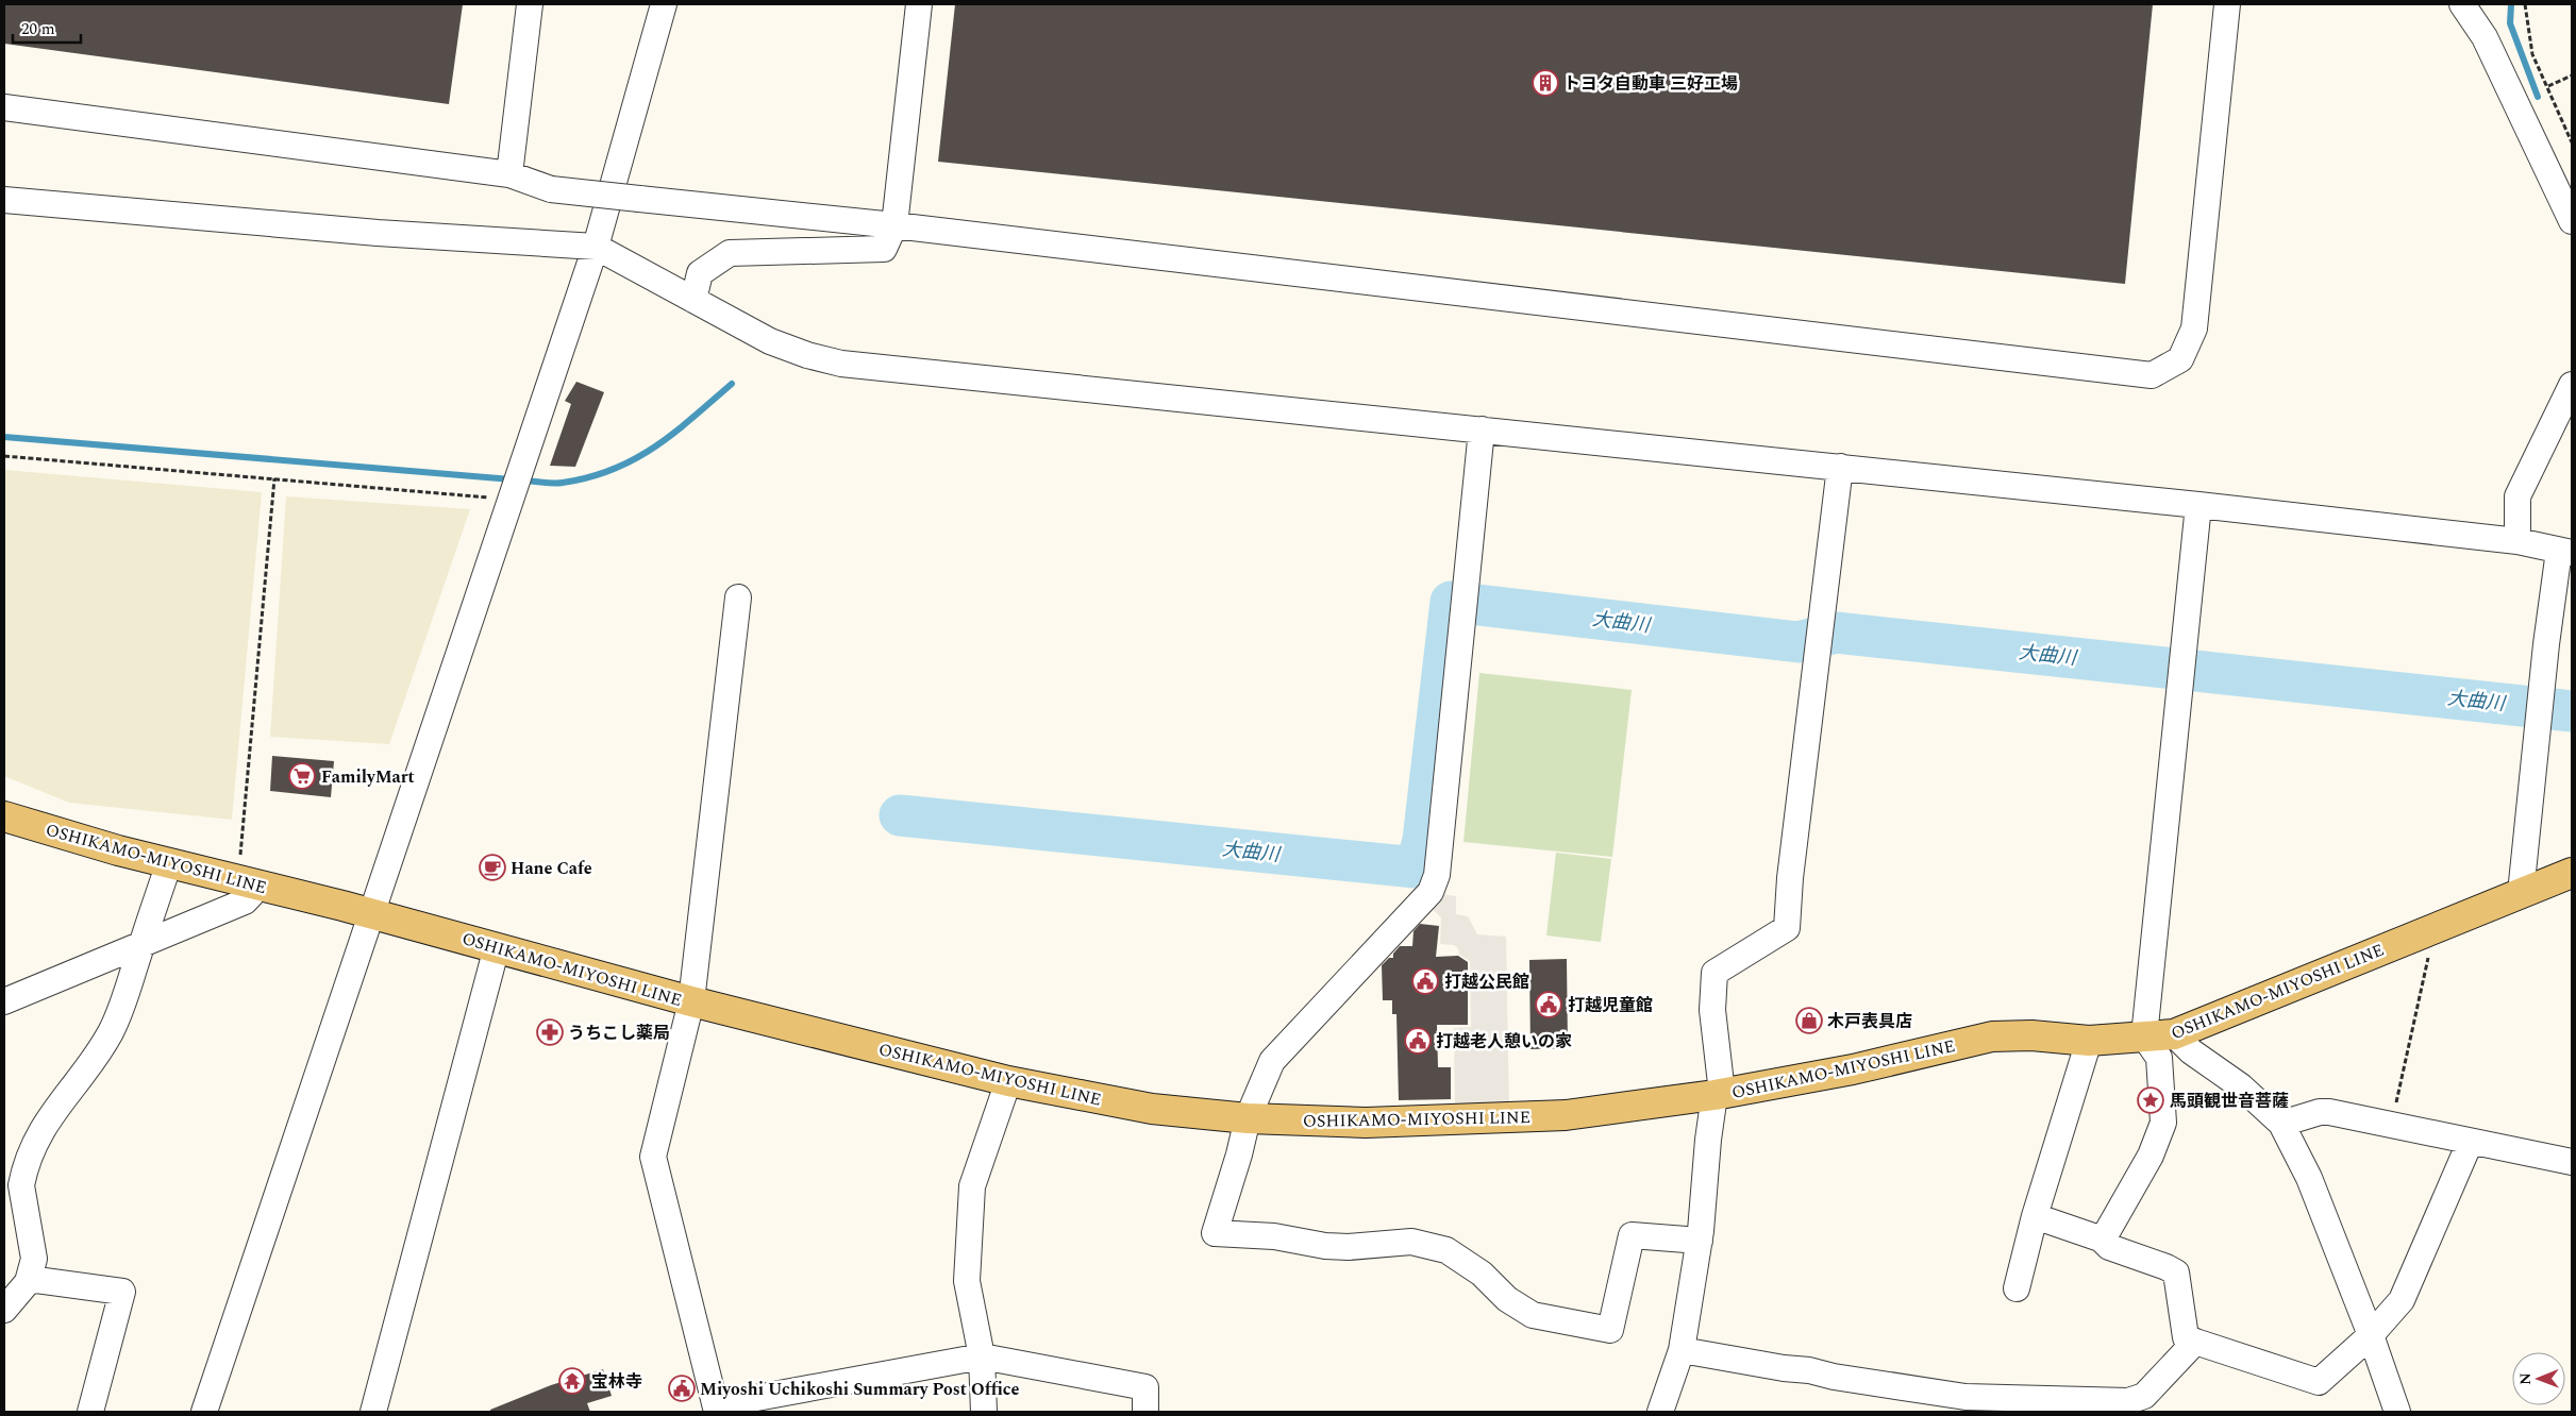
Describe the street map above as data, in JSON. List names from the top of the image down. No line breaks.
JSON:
{"streets":{"main road":["OSHIKAMO-MIYOSHI LINE"]},"water":["大曲川"],"places":{"building":["トヨタ自動車 三好工場"],"supermarket":["FamilyMart"],"cafe":["Hane Cafe"],"public building":["打越公民館","打越児童館","打越老人憩いの家","Miyoshi Uchikoshi Summary Post Office"],"shop":["木戸表具店"],"pharmacy":["うちこし薬局"],"place":["馬頭観世音菩薩"],"temple":["宝林寺"]},"scale_bar":"20 m","north":"left"}
